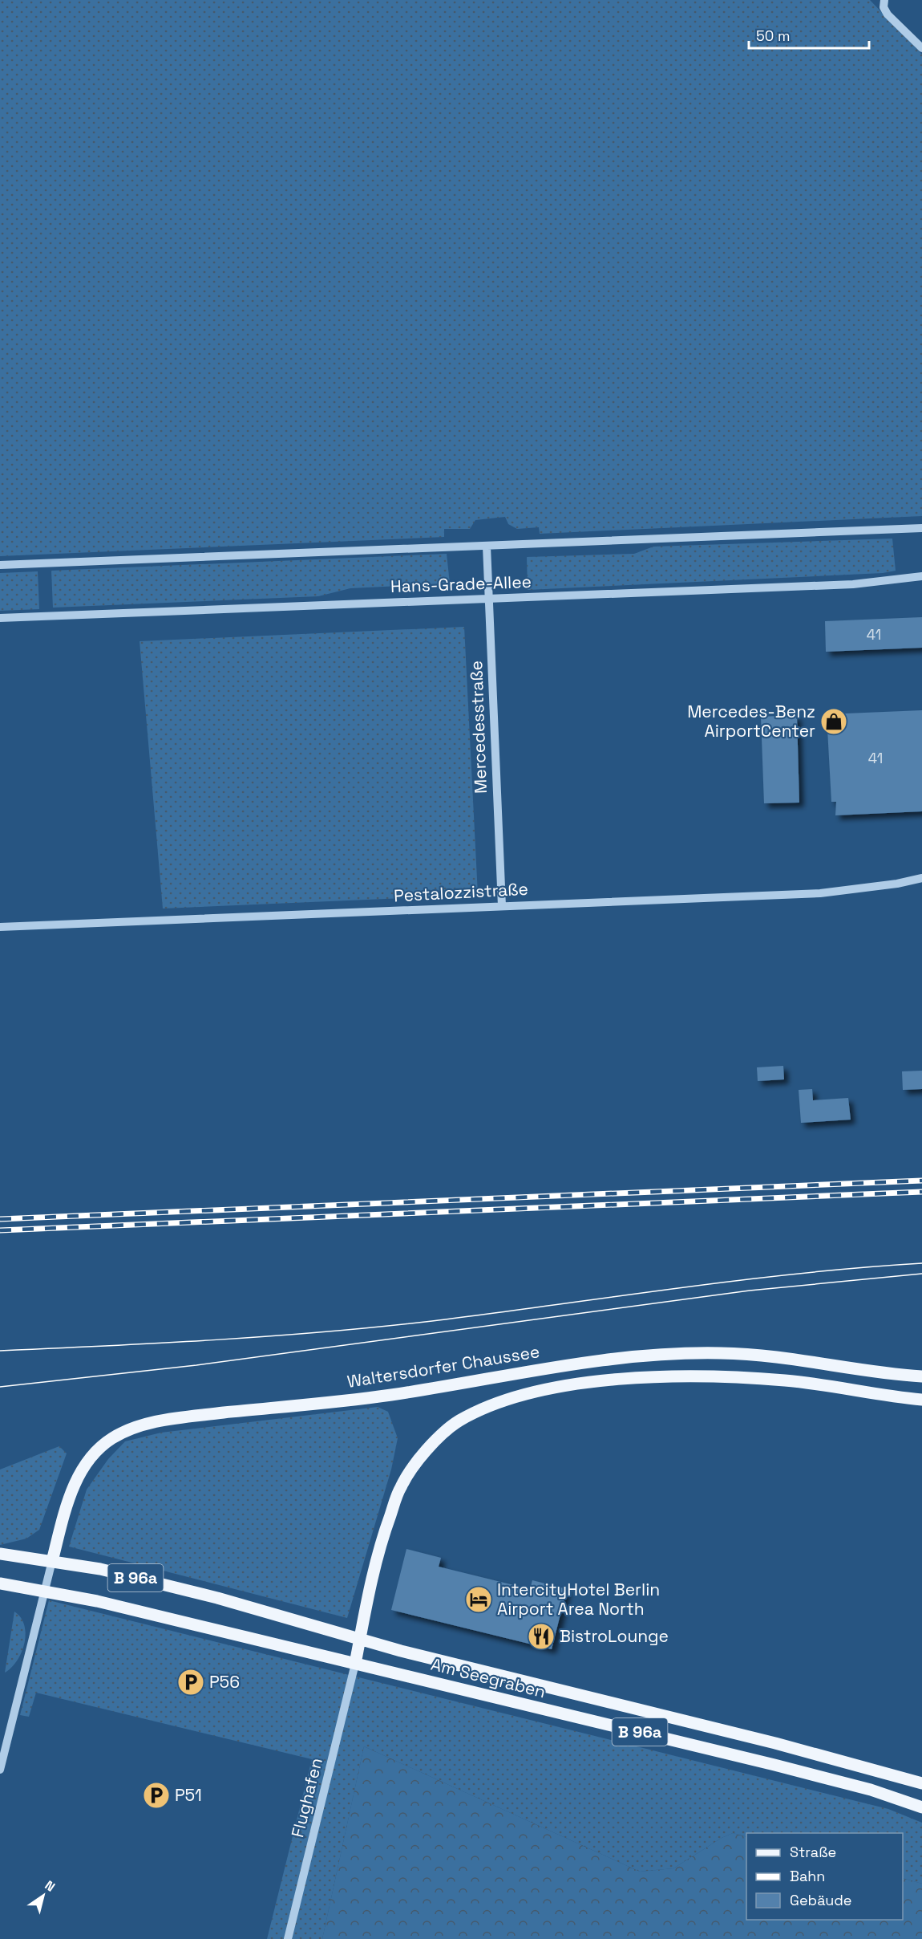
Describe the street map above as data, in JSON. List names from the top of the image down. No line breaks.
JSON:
{"streets":{"main road":["Waltersdorfer Chaussee","B 96a","Am Seegraben"],"street":["Hans-Grade-Allee","Mercedesstraße","Pestalozzistraße","Flughafen"]},"crossings":[["Hans-Grade-Allee","Mercedesstraße"],["Mercedesstraße","Pestalozzistraße"],["Waltersdorfer Chaussee","B 96a"],["Waltersdorfer Chaussee","Am Seegraben"],["B 96a","Am Seegraben"],["Am Seegraben","Flughafen"]],"places":{"shop":["Mercedes-Benz AirportCenter"],"hotel":["IntercityHotel Berlin Airport Area North"],"restaurant":["BistroLounge"],"parking":["P56","P51"]},"house_numbers":["41","41"],"legend":["Straße","Bahn","Gebäude"],"scale_bar":"50 m","north":"top right"}
